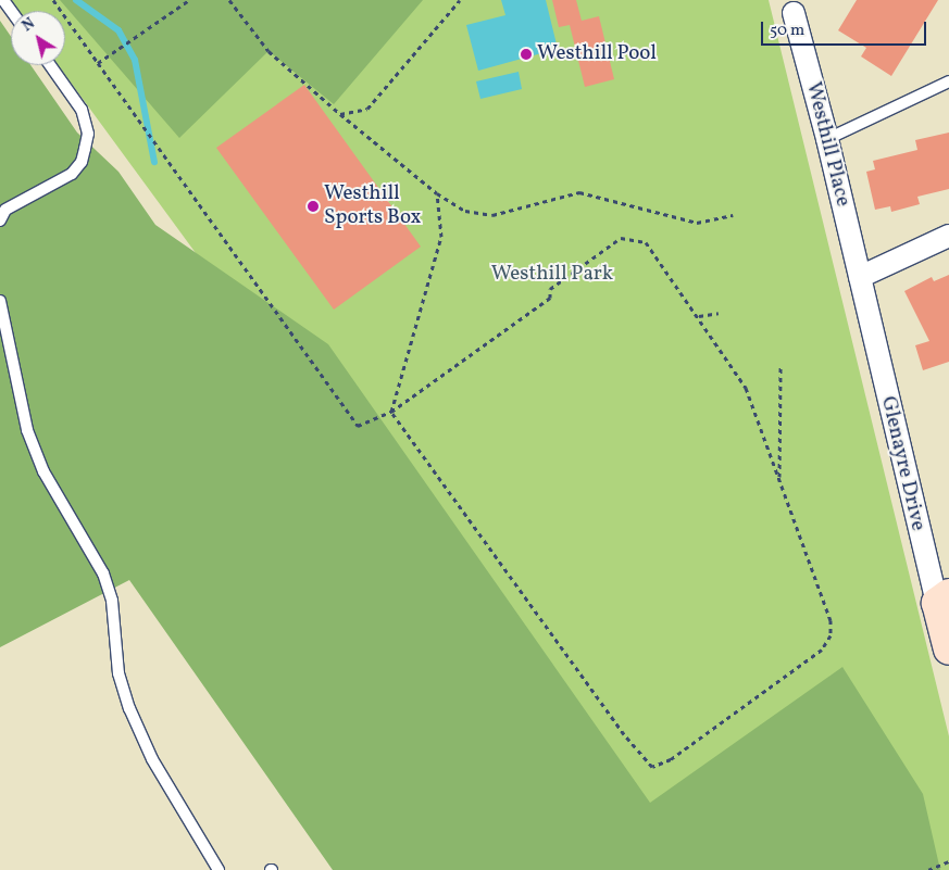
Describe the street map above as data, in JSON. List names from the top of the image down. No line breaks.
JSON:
{"streets":{"street":["Westhill Place","Glenayre Drive"]},"crossings":[["Westhill Place","Glenayre Drive"]],"parks":["Westhill Park"],"places":["Westhill Pool","Westhill Sports Box"],"scale_bar":"50 m","north":"top left"}
